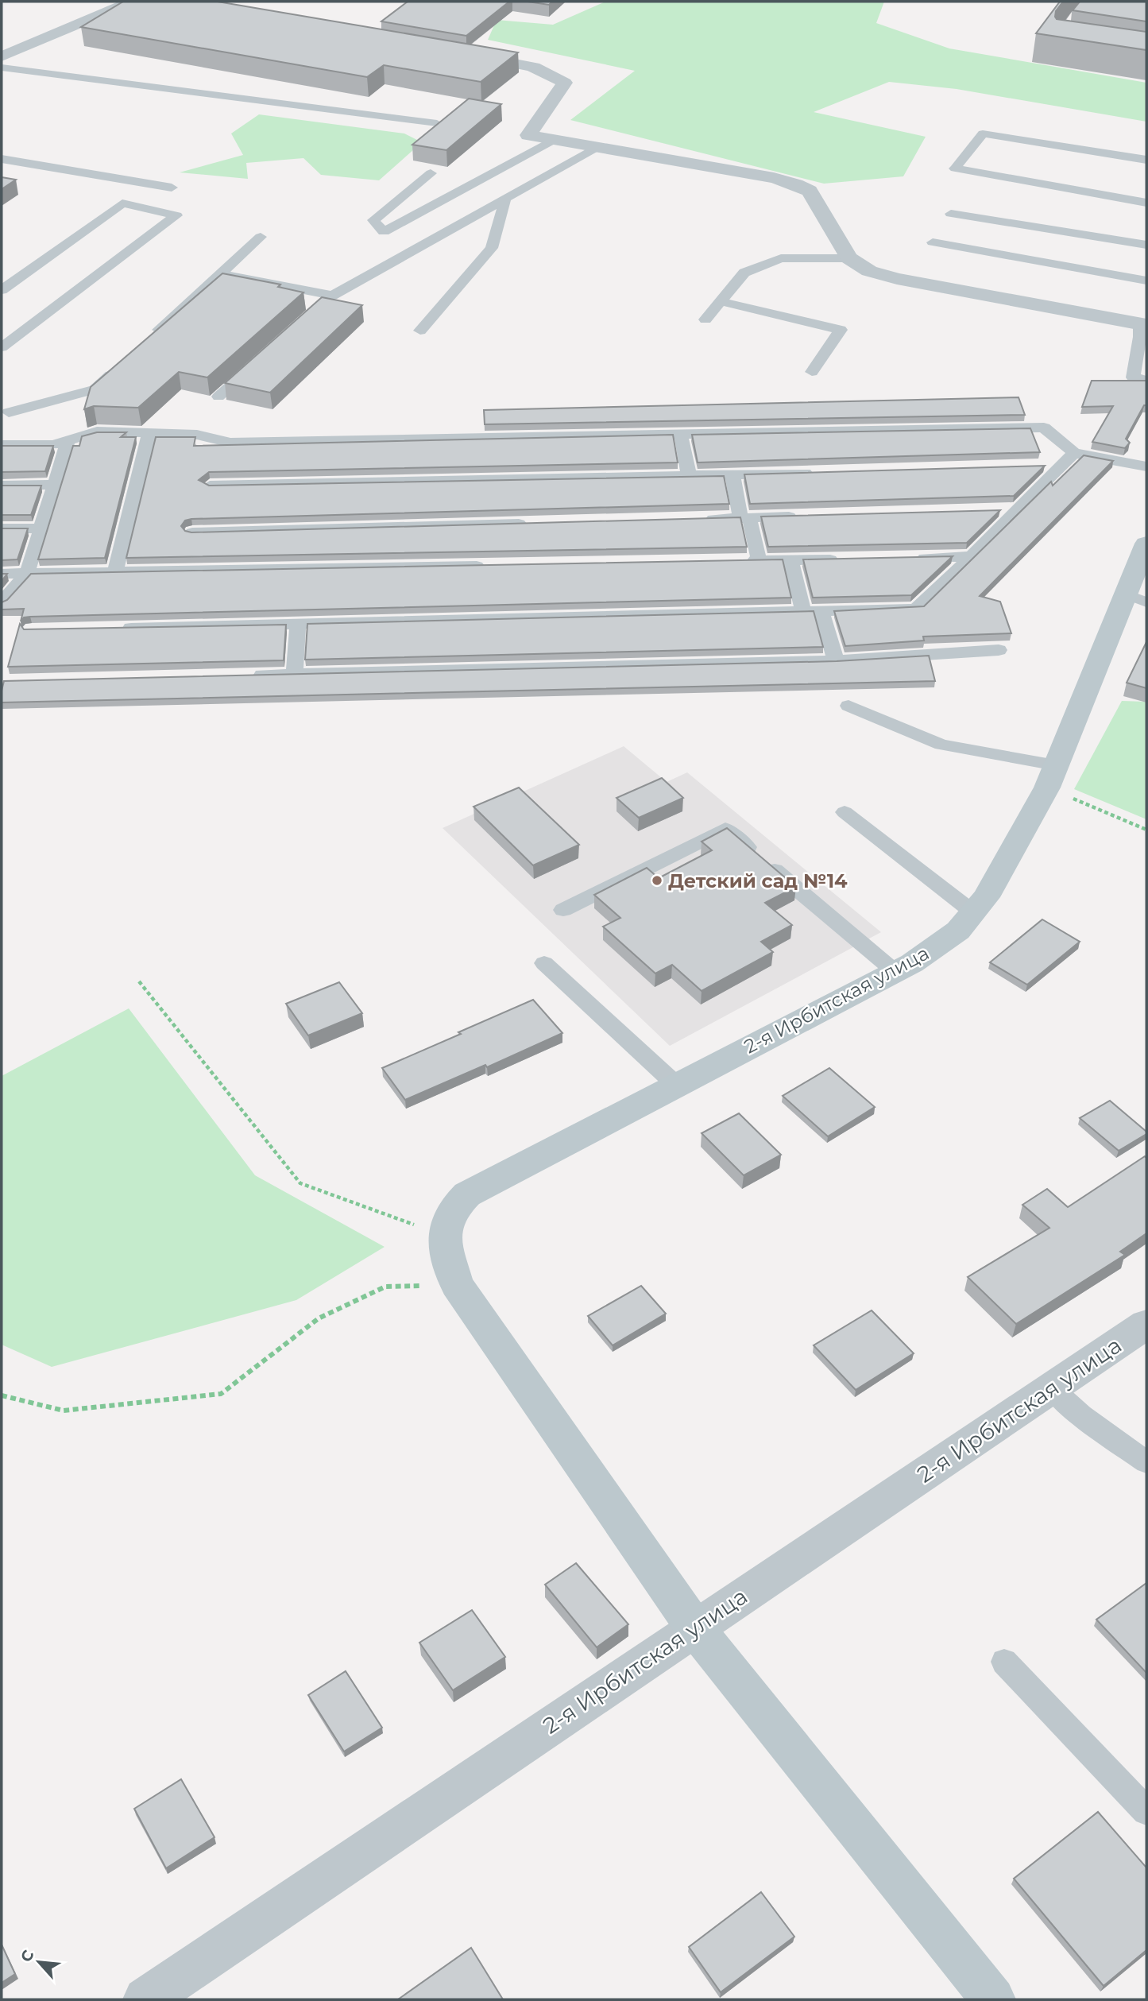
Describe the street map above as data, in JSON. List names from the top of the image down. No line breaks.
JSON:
{"streets":{"street":["2-я Ирбитская улица"]},"places":["Детский сад №14"],"north":"top left"}
